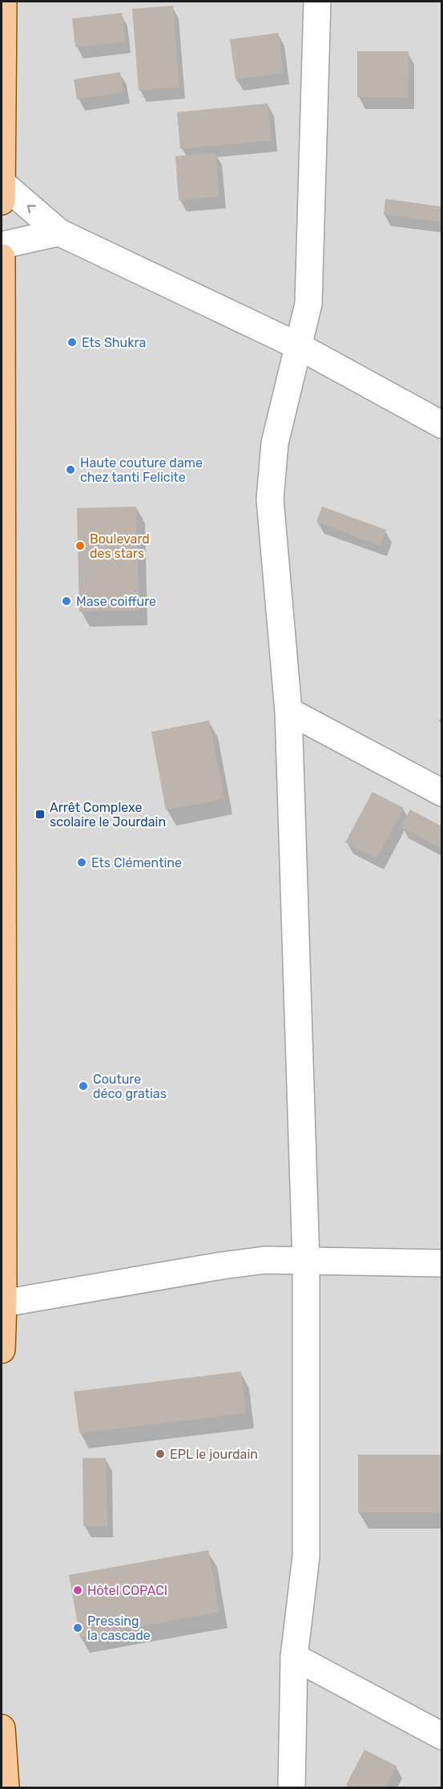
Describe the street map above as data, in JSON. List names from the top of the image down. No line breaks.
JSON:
{"places":{"other":["Ets Shukra","Haute couture dame chez tanti Felicite","Boulevard des stars","Mase coiffure","Ets Clémentine","Couture déco gratias","EPL le jourdain","Hôtel COPACI","Pressing la cascade"],"transit":["Arrêt Complexe scolaire le Jourdain"]}}
